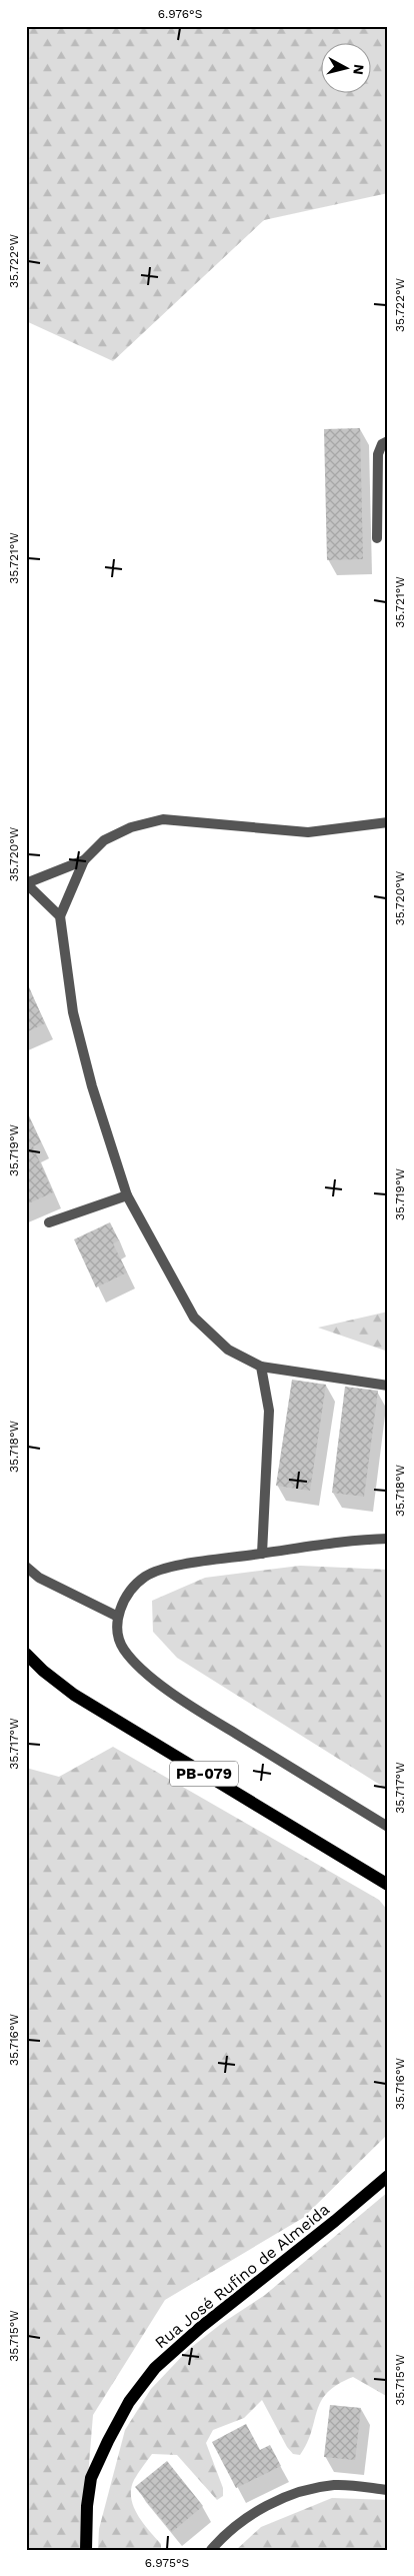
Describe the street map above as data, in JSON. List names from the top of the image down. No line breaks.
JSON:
{"streets":{"main road":["PB-079","Rua José Rufino de Almeida"]},"north":"right","coordinates":["6.976°S","35.722°W","35.721°W","35.720°W","35.719°W","35.718°W","35.717°W","35.716°W","35.715°W","6.975°S"]}
